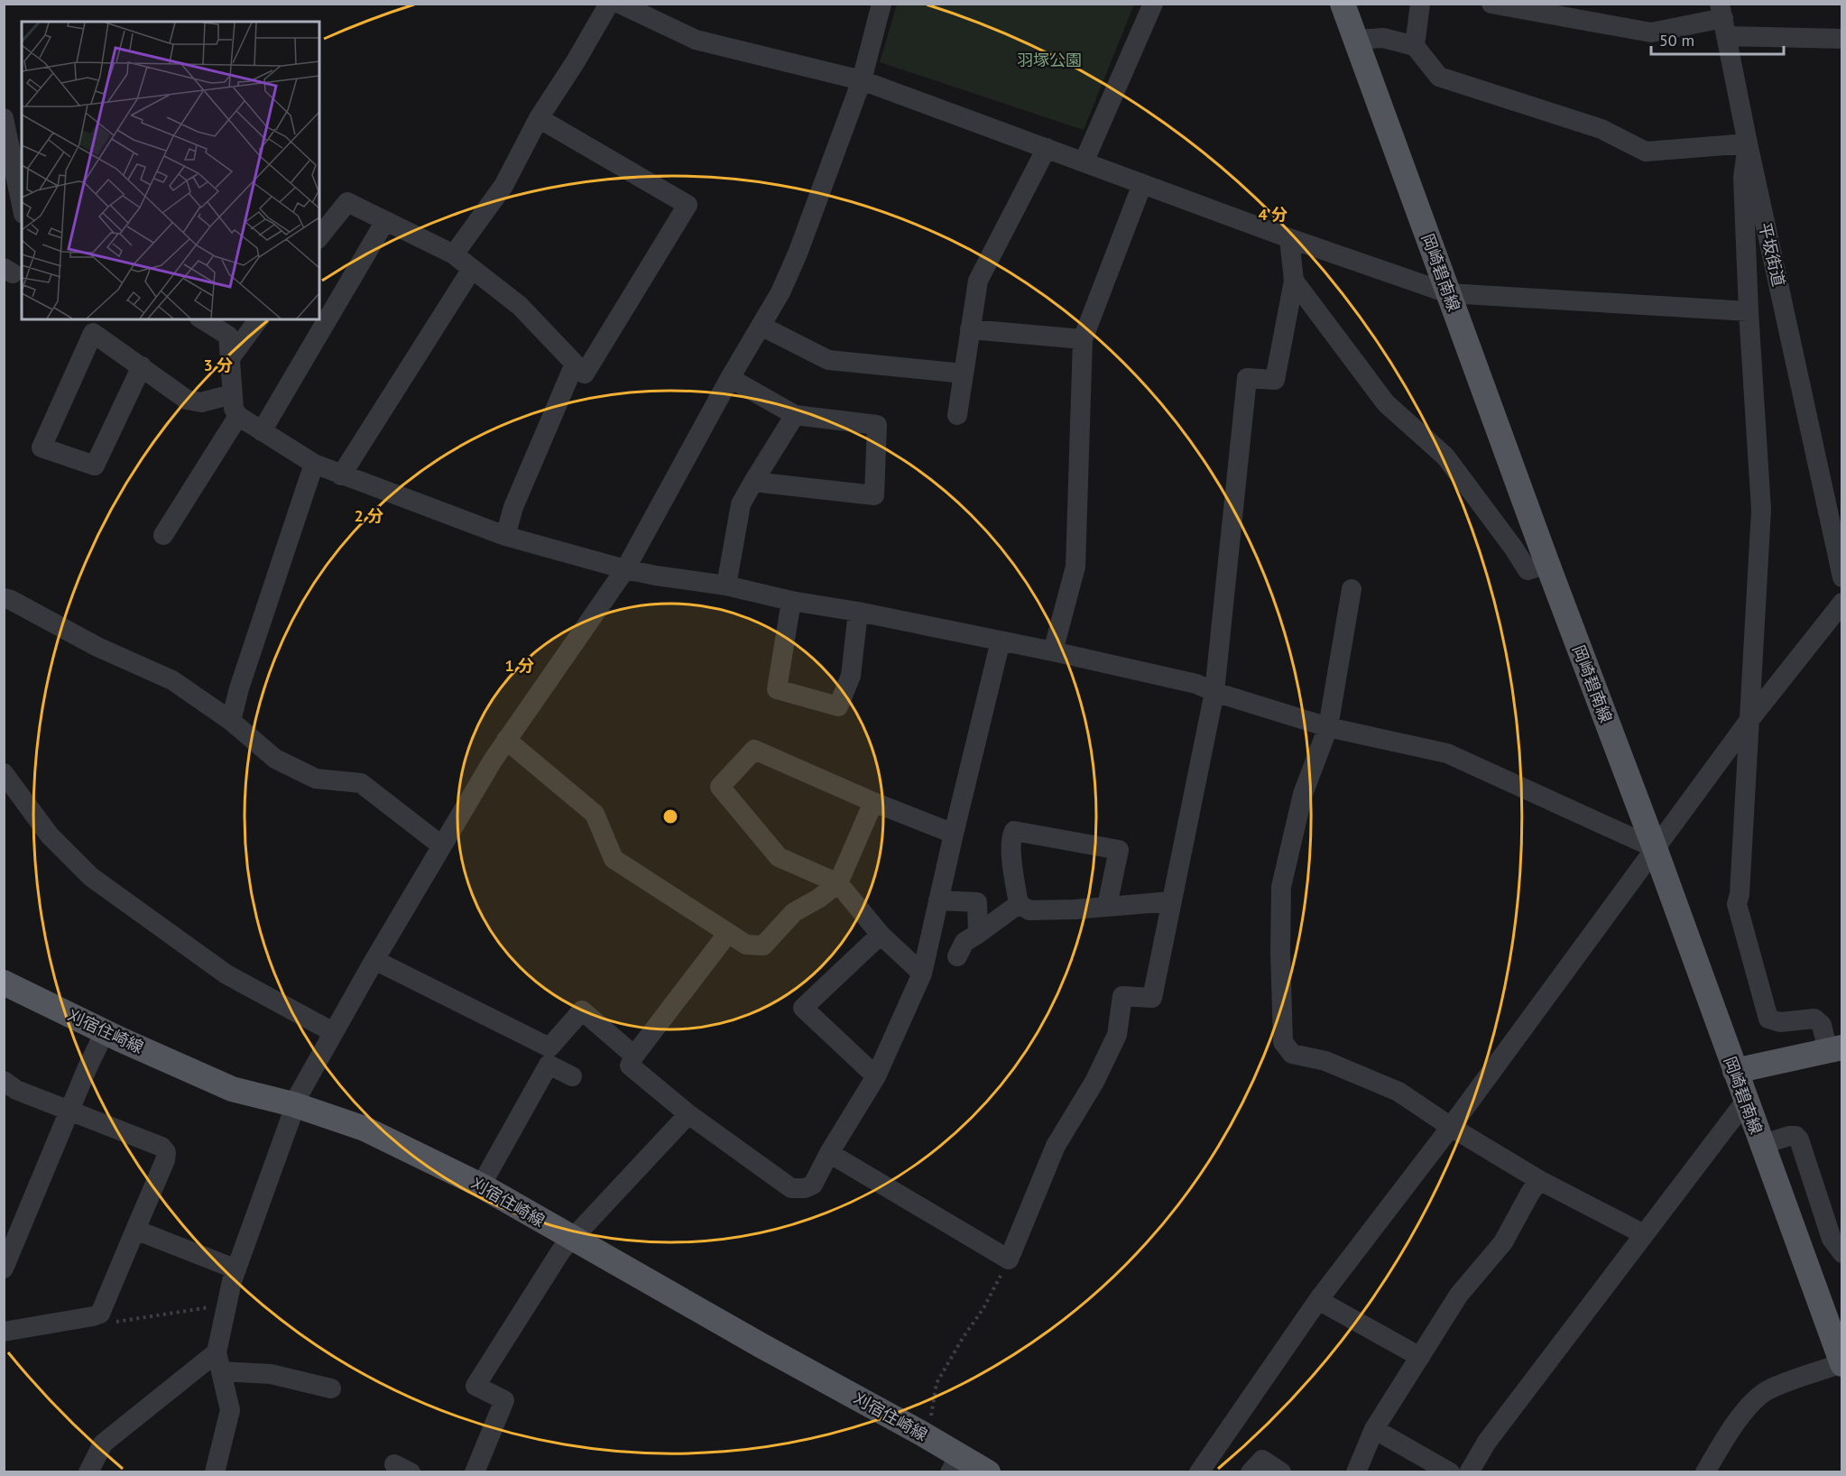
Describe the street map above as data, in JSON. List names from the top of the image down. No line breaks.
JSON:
{"streets":{"main road":["岡崎碧南線","刈宿住崎線"],"street":["平坂街道"]},"parks":["羽塚公園"],"scale_bar":"50 m","rings":["4 分","3 分","2 分","1 分"]}
